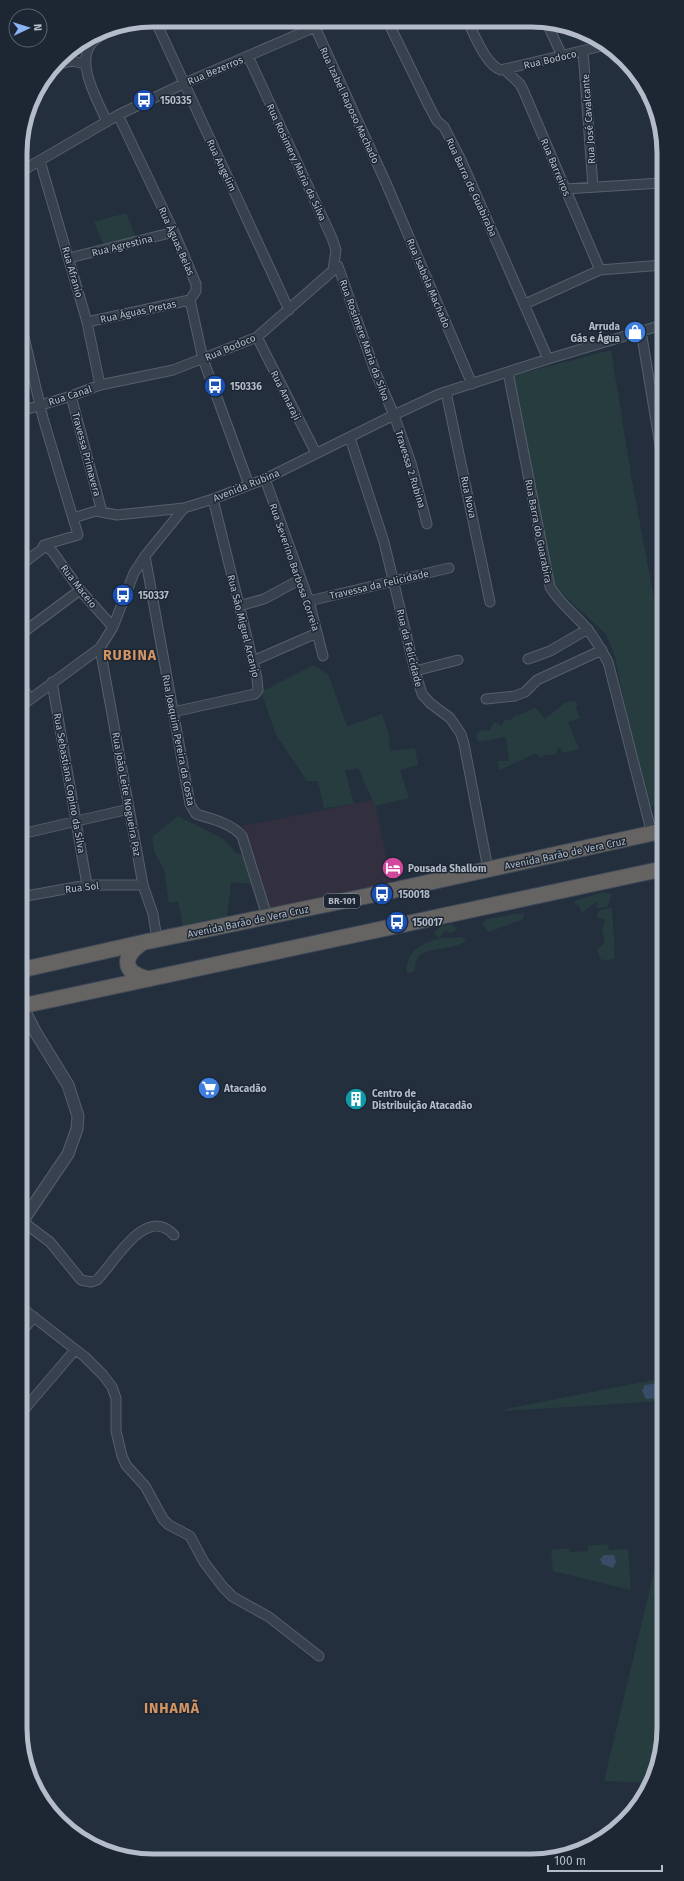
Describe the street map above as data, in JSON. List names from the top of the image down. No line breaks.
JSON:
{"streets":{"highway":["Avenida Barão de Vera Cruz","BR-101"],"street":["Rua Bodoco","Rua Bezerros","Rua Izabel Raposo Machado","Rua José Cavalcante","Rua Rosimery Maria da Silva","Rua Angelim","Rua Barreiros","Rua Barra de Guabiraba","Rua Águas Belas","Rua Agrestina","Rua Afranio","Rua Isabela Machado","Rua Águas Pretas","Rua Rosimere Maria da Silva","Rua Canal","Rua Amaraji","Travessa Primavera","Travessa 2 Rubina","Avenida Rubina","Rua Nova","Rua Barra do Guarabira","Rua Severino Barbosa Correia","Travessa da Felicidade","Rua Maceio","Rua São Miguel Arcanjo","Rua da Felicidade","Rua Joaquim Pereira da Costa","Rua Sebastiana Copino da Silva","Rua João Leite Nogueira Paz","Rua Sol"]},"crossings":[["Rua Bodoco","Rua José Cavalcante"],["Rua Bodoco","Rua Rosimery Maria da Silva"],["Rua Bodoco","Rua Angelim"],["Rua Bodoco","Rua Barreiros"],["Rua Bodoco","Rua Águas Belas"],["Rua Bodoco","Rua Afranio"],["Rua Bodoco","Rua Rosimere Maria da Silva"],["Rua Bodoco","Rua Canal"],["Rua Bodoco","Rua Amaraji"],["Rua Bezerros","Rua Izabel Raposo Machado"],["Rua Bezerros","Rua Rosimery Maria da Silva"],["Rua Bezerros","Rua Angelim"],["Rua Bezerros","Rua Águas Belas"],["Rua Bezerros","Rua Afranio"],["Rua Izabel Raposo Machado","Rua Isabela Machado"],["Rua Rosimery Maria da Silva","Rua Rosimere Maria da Silva"],["Rua Barra de Guabiraba","Avenida Rubina"],["Rua Águas Belas","Rua Agrestina"],["Rua Águas Belas","Rua Águas Pretas"],["Rua Águas Belas","Avenida Rubina"],["Rua Agrestina","Rua Afranio"],["Rua Afranio","Rua Águas Pretas"],["Rua Afranio","Rua Canal"],["Rua Isabela Machado","Avenida Rubina"],["Rua Rosimere Maria da Silva","Travessa 2 Rubina"],["Rua Rosimere Maria da Silva","Avenida Rubina"],["Rua Canal","Travessa Primavera"],["Rua Amaraji","Avenida Rubina"],["Travessa Primavera","Avenida Rubina"],["Travessa 2 Rubina","Avenida Rubina"],["Avenida Rubina","Rua Nova"],["Avenida Rubina","Rua Barra do Guarabira"],["Avenida Rubina","Rua Severino Barbosa Correia"],["Avenida Rubina","Rua São Miguel Arcanjo"],["Avenida Rubina","Rua da Felicidade"],["Rua Barra do Guarabira","Avenida Barão de Vera Cruz"],["Rua Severino Barbosa Correia","Travessa da Felicidade"],["Travessa da Felicidade","Rua da Felicidade"],["Rua São Miguel Arcanjo","Rua Joaquim Pereira da Costa"],["Rua da Felicidade","Avenida Barão de Vera Cruz"],["Rua Joaquim Pereira da Costa","Avenida Barão de Vera Cruz"],["Rua Sebastiana Copino da Silva","Rua Sol"],["Rua João Leite Nogueira Paz","Avenida Barão de Vera Cruz"],["Rua João Leite Nogueira Paz","Rua Sol"]],"districts":["RUBINA","INHAMÃ"],"places":{"bus stop":["150335","150336","150337","150018","150017"],"shop":["Arruda Gás e Água"],"hotel":["Pousada Shallom"],"supermarket":["Atacadão"],"building":["Centro de Distribuição Atacadão"]},"scale_bar":"100 m","north":"right"}
